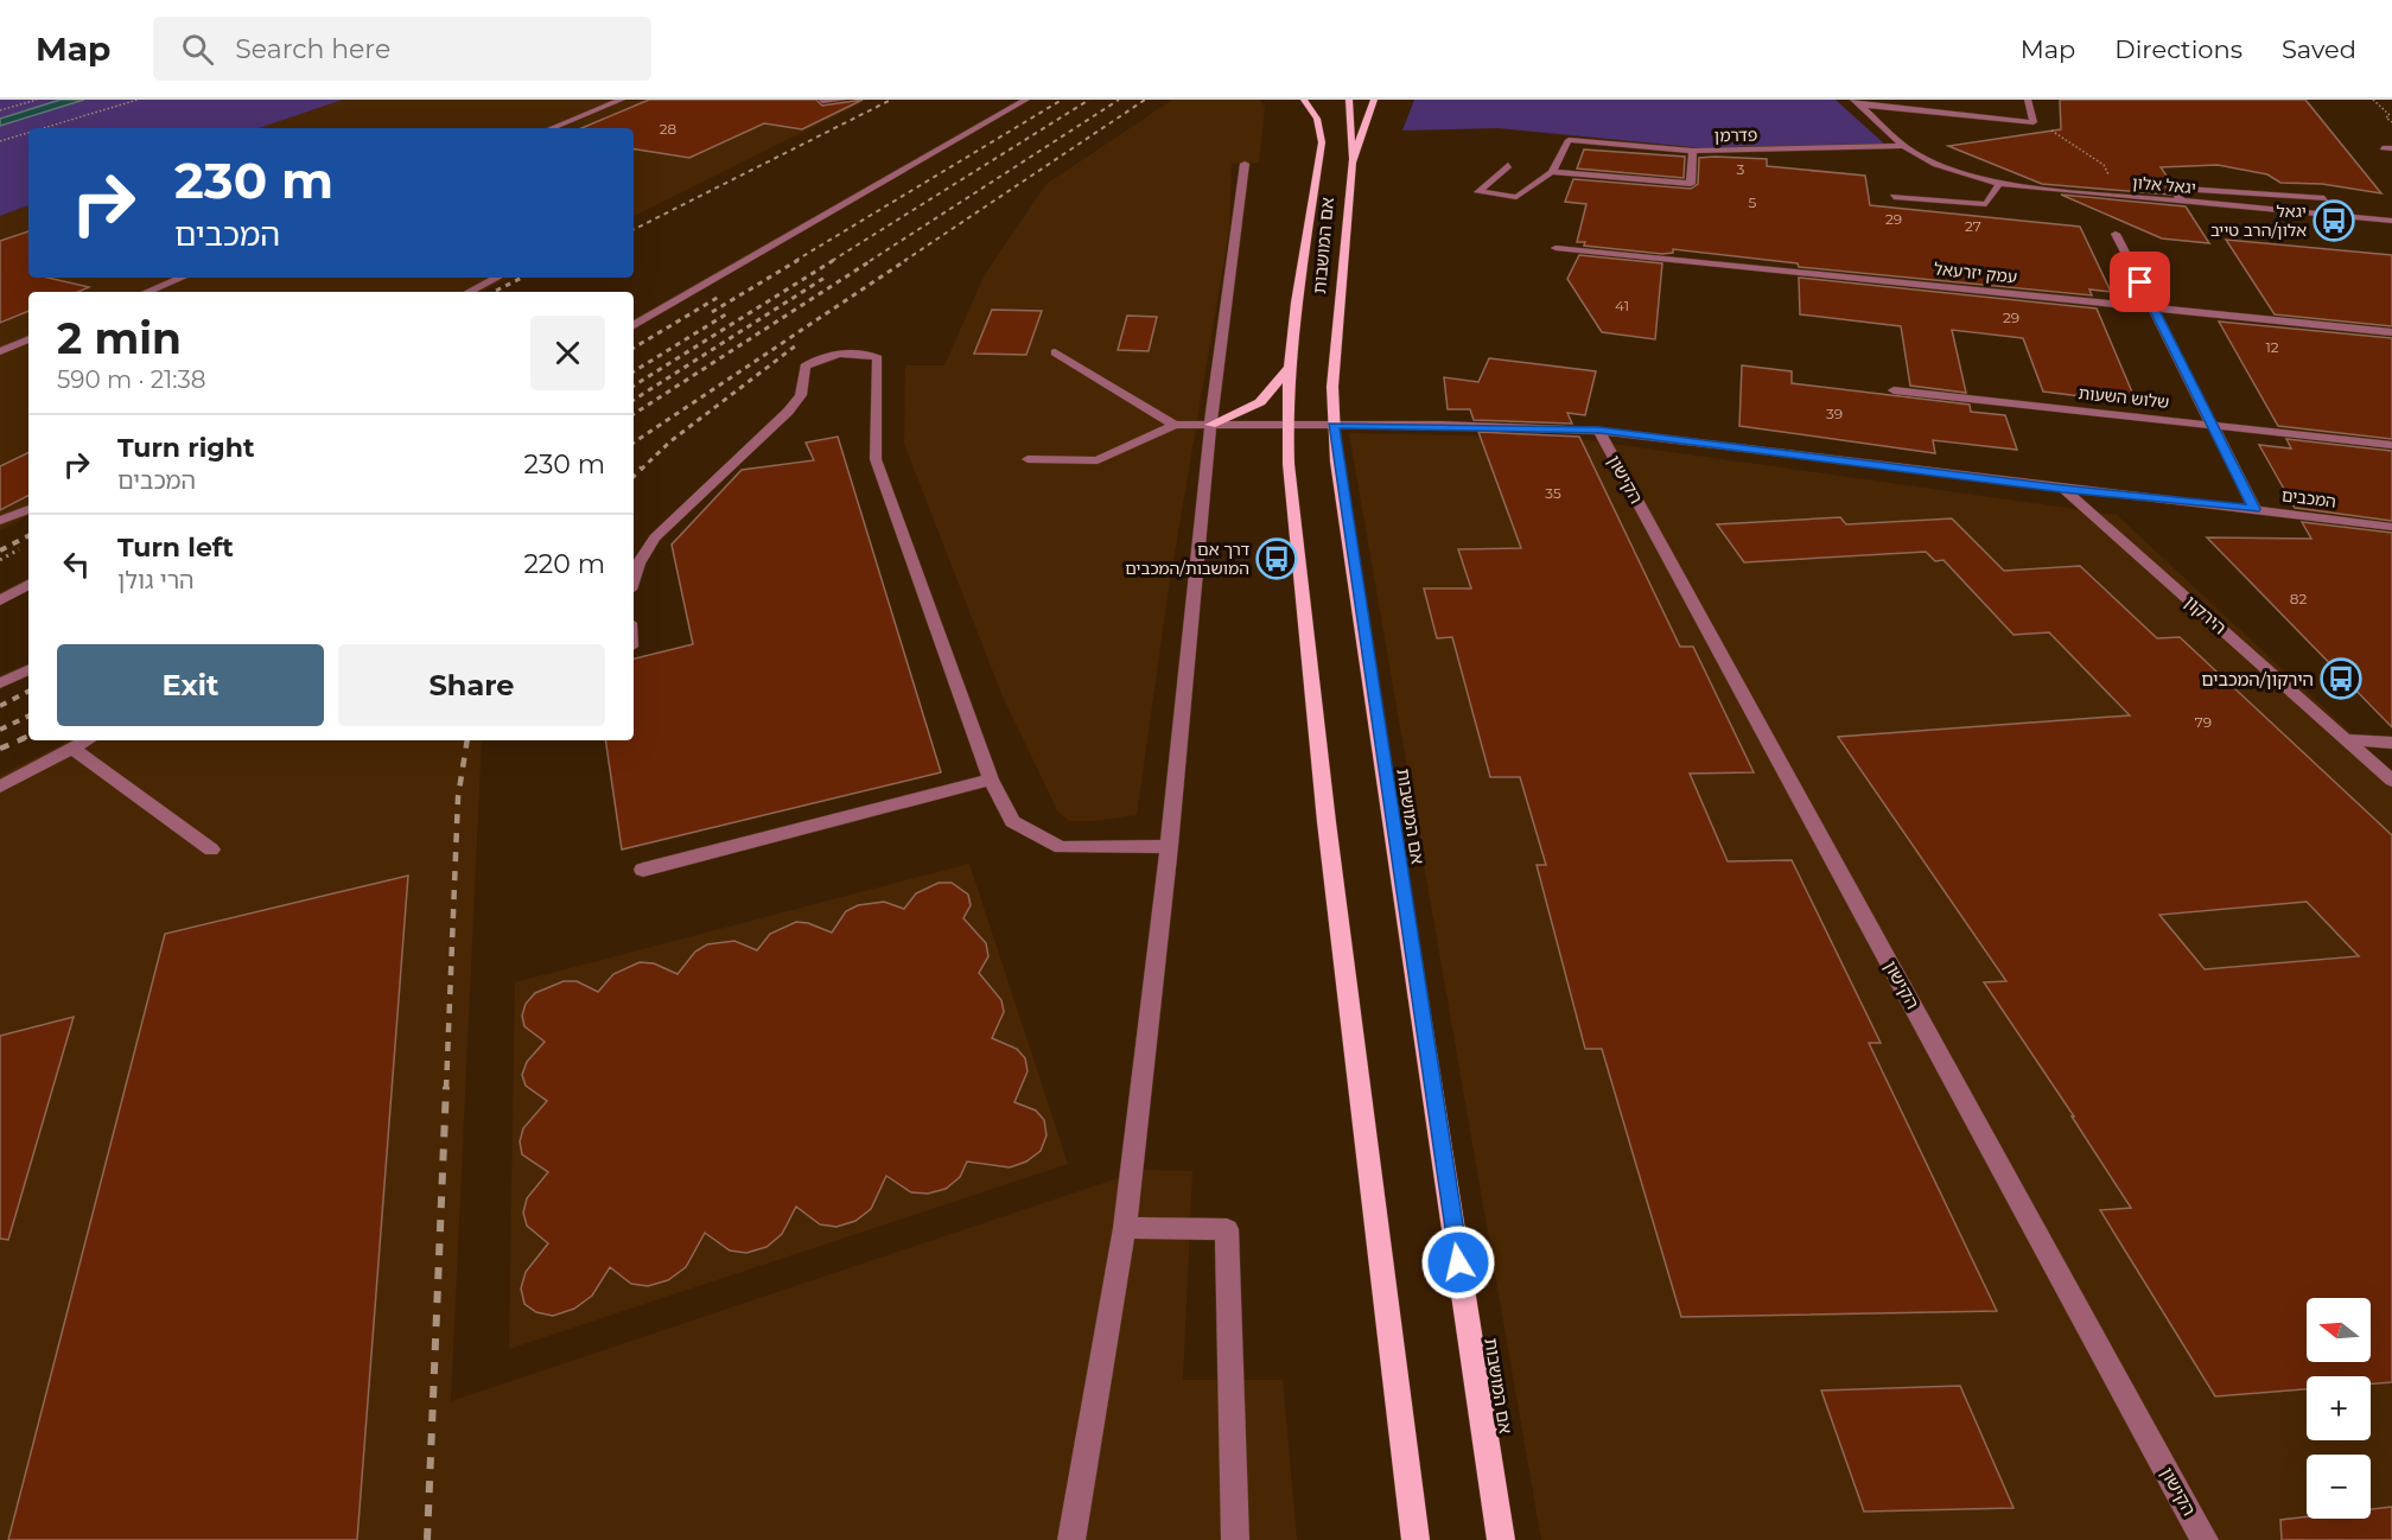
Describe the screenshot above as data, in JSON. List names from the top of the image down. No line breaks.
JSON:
{"streets":{"main road":["אם המושבות"],"street":["פדרמן","יגאל אלון","עמק יזרעאל","שלוש השעות","הקישון","המכבים","הירקון"]},"crossings":[["פדרמן","יגאל אלון"],["אם המושבות","המכבים"],["הקישון","המכבים"],["המכבים","הירקון"]],"places":{"bus stop":["יגאל אלון/הרב טייב","דרך אם המושבות/המכבים","הירקון/המכבים"]},"house_numbers":["28","3","5","29","27","41","29","12","39","35","82","79"],"north":"left","page":{"header":"Map","search":"Search here","nav":["Map","Directions","Saved"],"turn":["230 m","המכבים"],"heading":["2 min","590 m · 21:38"],"list":[{"name":"Turn right","note":"המכבים","value":"230 m"},{"name":"Turn left","note":"הרי גולן","value":"220 m"}],"buttons":["Exit","Share"],"map_buttons":["+","−"]}}
